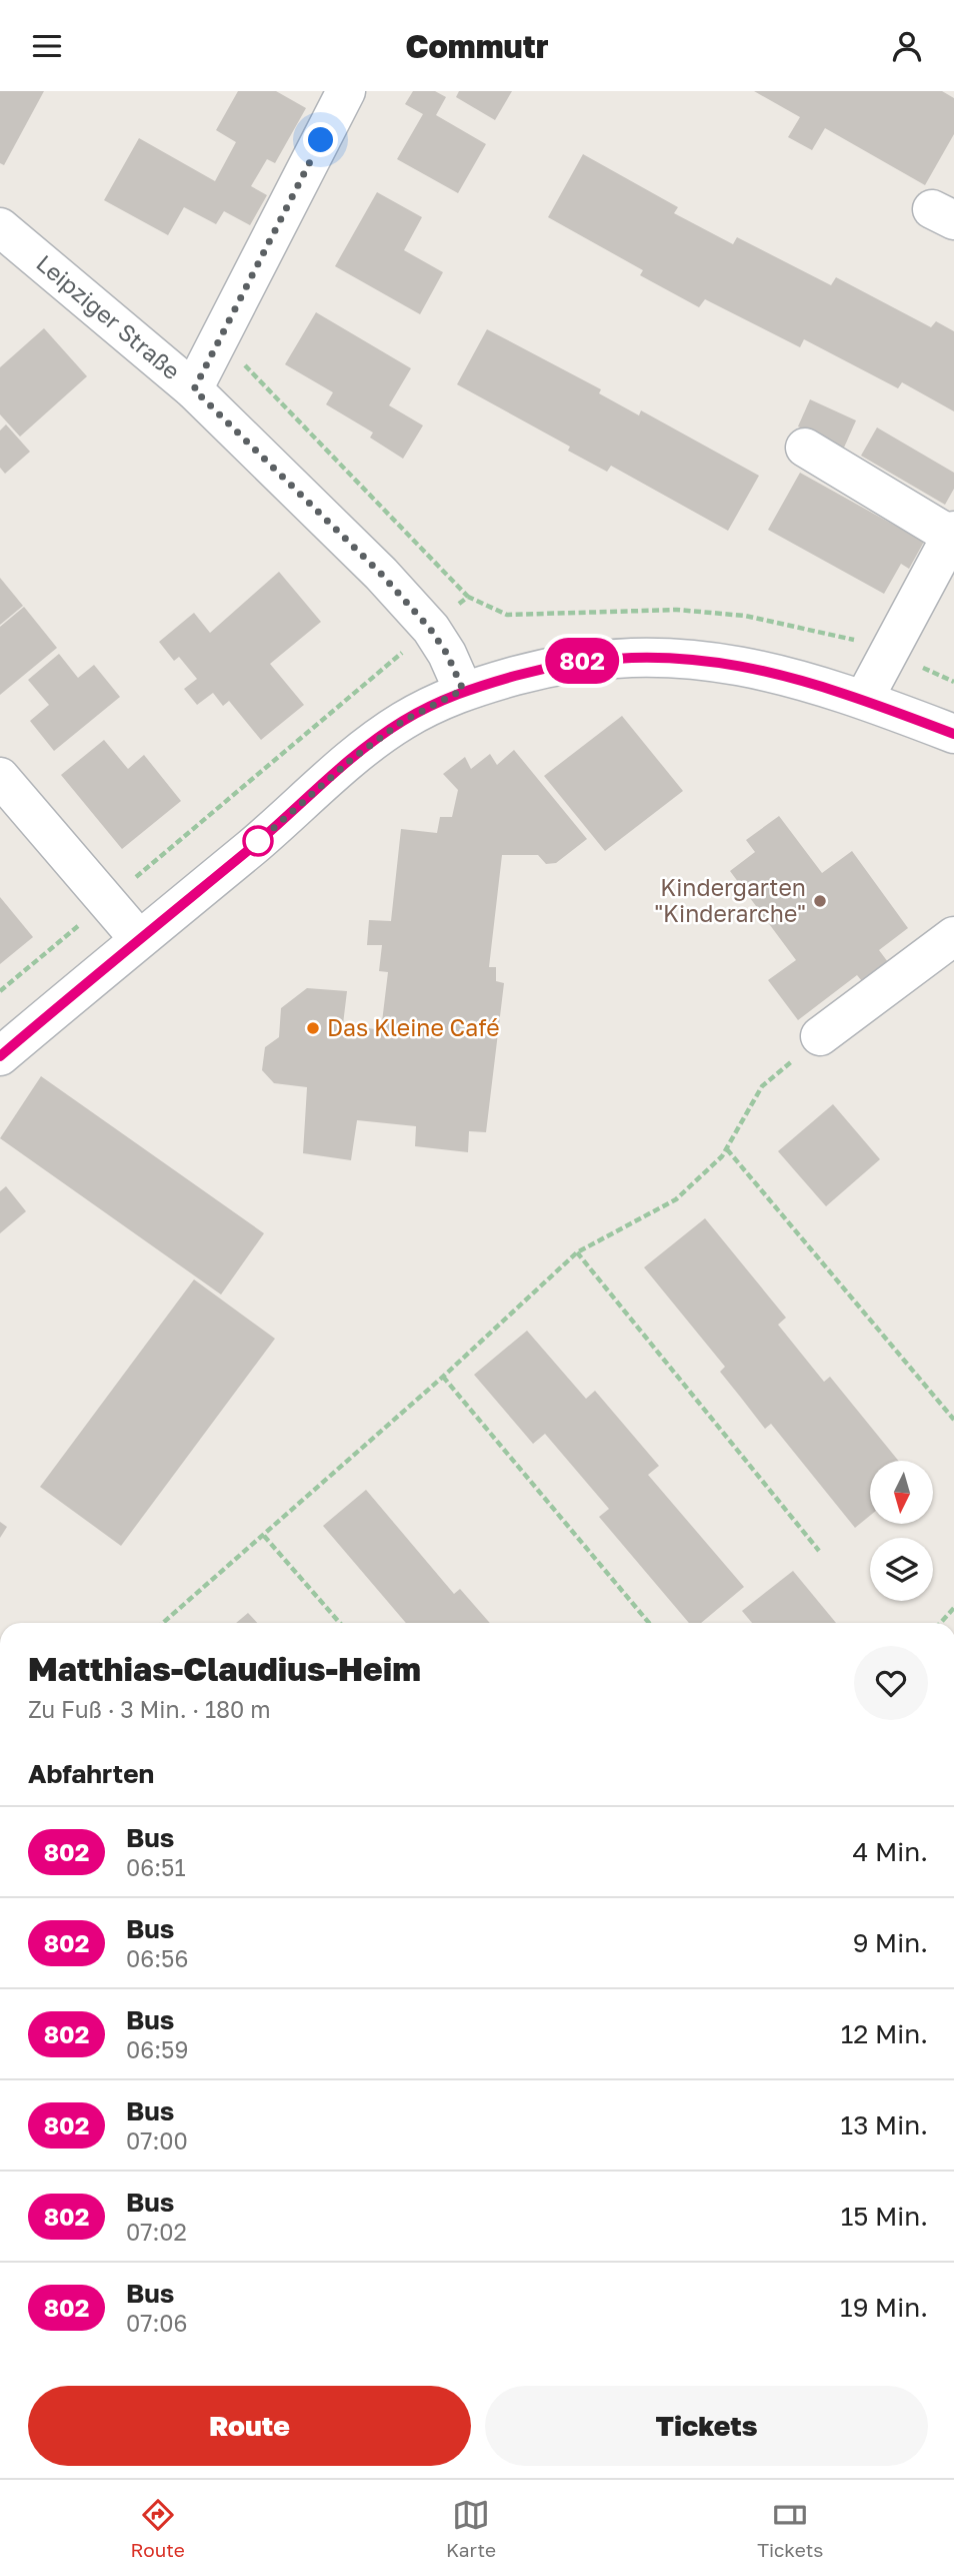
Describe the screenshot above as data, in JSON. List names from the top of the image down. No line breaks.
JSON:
{"streets":{"street":["Leipziger Straße"]},"places":["Kindergarten \"Kinderarche\"","Das Kleine Café"],"lines":["bus line 802"],"north":"bottom","page":{"header":"Commutr","on_map":"802","heading":[["Matthias-Claudius-Heim","Zu Fuß · 3 Min. · 180 m"],"Abfahrten"],"list":[{"mark":"802","name":"Bus","note":"06:51","value":"4 Min."},{"mark":"802","name":"Bus","note":"06:56","value":"9 Min."},{"mark":"802","name":"Bus","note":"06:59","value":"12 Min."},{"mark":"802","name":"Bus","note":"07:00","value":"13 Min."},{"mark":"802","name":"Bus","note":"07:02","value":"15 Min."},{"mark":"802","name":"Bus","note":"07:06","value":"19 Min."}],"buttons":["Route","Tickets"],"tabs":["Route","Karte","Tickets"]}}
